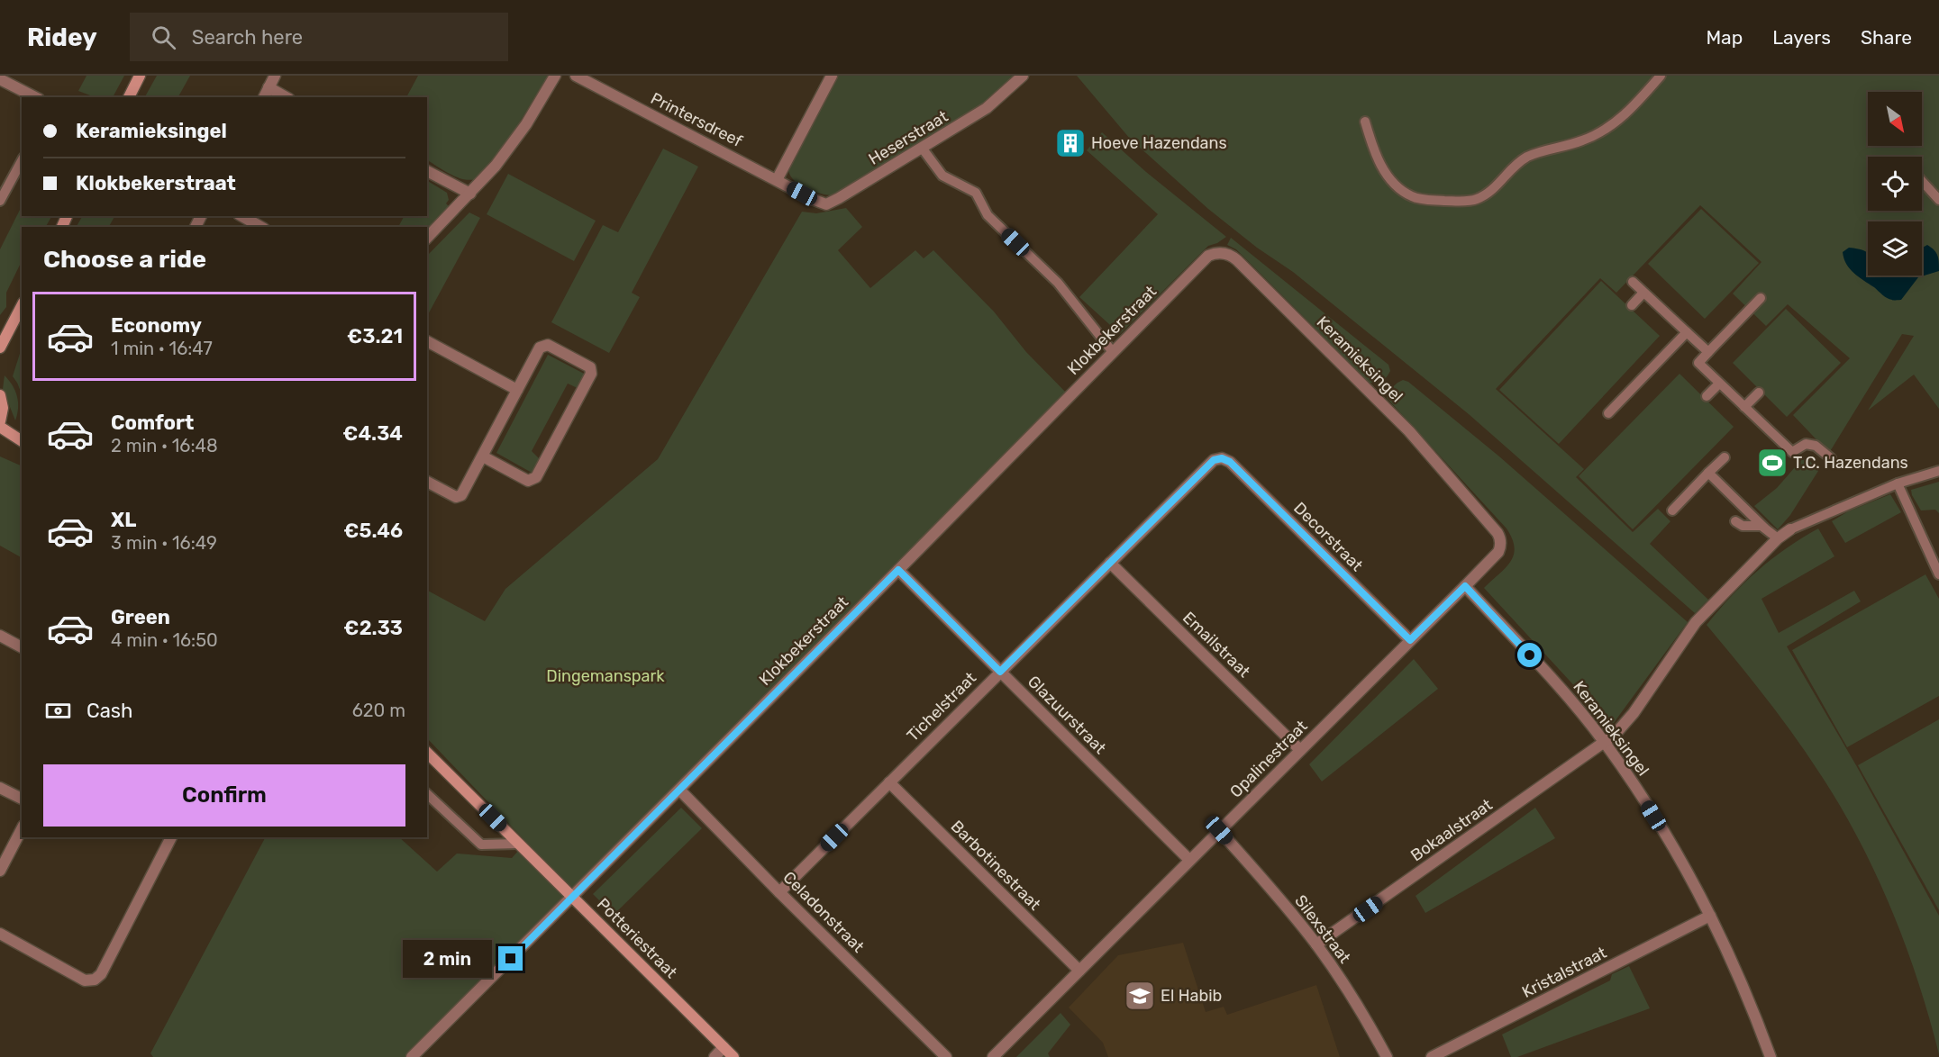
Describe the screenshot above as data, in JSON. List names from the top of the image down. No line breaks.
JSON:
{"streets":{"street":["Printersdreef","Heserstraat","Klokbekerstraat","Keramieksingel","Decorstraat","Emailstraat","Tichelstraat","Glazuurstraat","Opalinestraat","Bokaalstraat","Barbotinestraat","Celadonstraat","Silexstraat","Potteriestraat","Kristalstraat"]},"crossings":[["Printersdreef","Heserstraat"],["Klokbekerstraat","Keramieksingel"],["Klokbekerstraat","Glazuurstraat"],["Klokbekerstraat","Celadonstraat"],["Klokbekerstraat","Potteriestraat"],["Keramieksingel","Opalinestraat"],["Keramieksingel","Bokaalstraat"],["Keramieksingel","Kristalstraat"],["Decorstraat","Tichelstraat"],["Decorstraat","Opalinestraat"],["Emailstraat","Tichelstraat"],["Emailstraat","Opalinestraat"],["Tichelstraat","Glazuurstraat"],["Tichelstraat","Barbotinestraat"],["Tichelstraat","Celadonstraat"],["Glazuurstraat","Opalinestraat"],["Opalinestraat","Barbotinestraat"],["Opalinestraat","Silexstraat"],["Bokaalstraat","Silexstraat"]],"parks":["Dingemanspark"],"places":{"building":["Hoeve Hazendans"],"sports":["T.C. Hazendans"],"school or university":["El Habib"]},"north":"bottom right","page":{"header":"Ridey","search":"Search here","nav":["Map","Layers","Share"],"banner":["Keramieksingel","Klokbekerstraat"],"heading":"Choose a ride","list":[{"name":"Economy","note":"1 min · 16:47","value":"€3.21"},{"name":"Comfort","note":"2 min · 16:48","value":"€4.34"},{"name":"XL","note":"3 min · 16:49","value":"€5.46"},{"name":"Green","note":"4 min · 16:50","value":"€2.33"}],"pay":["Cash","620 m"],"buttons":"Confirm","bubble":"2 min"}}
